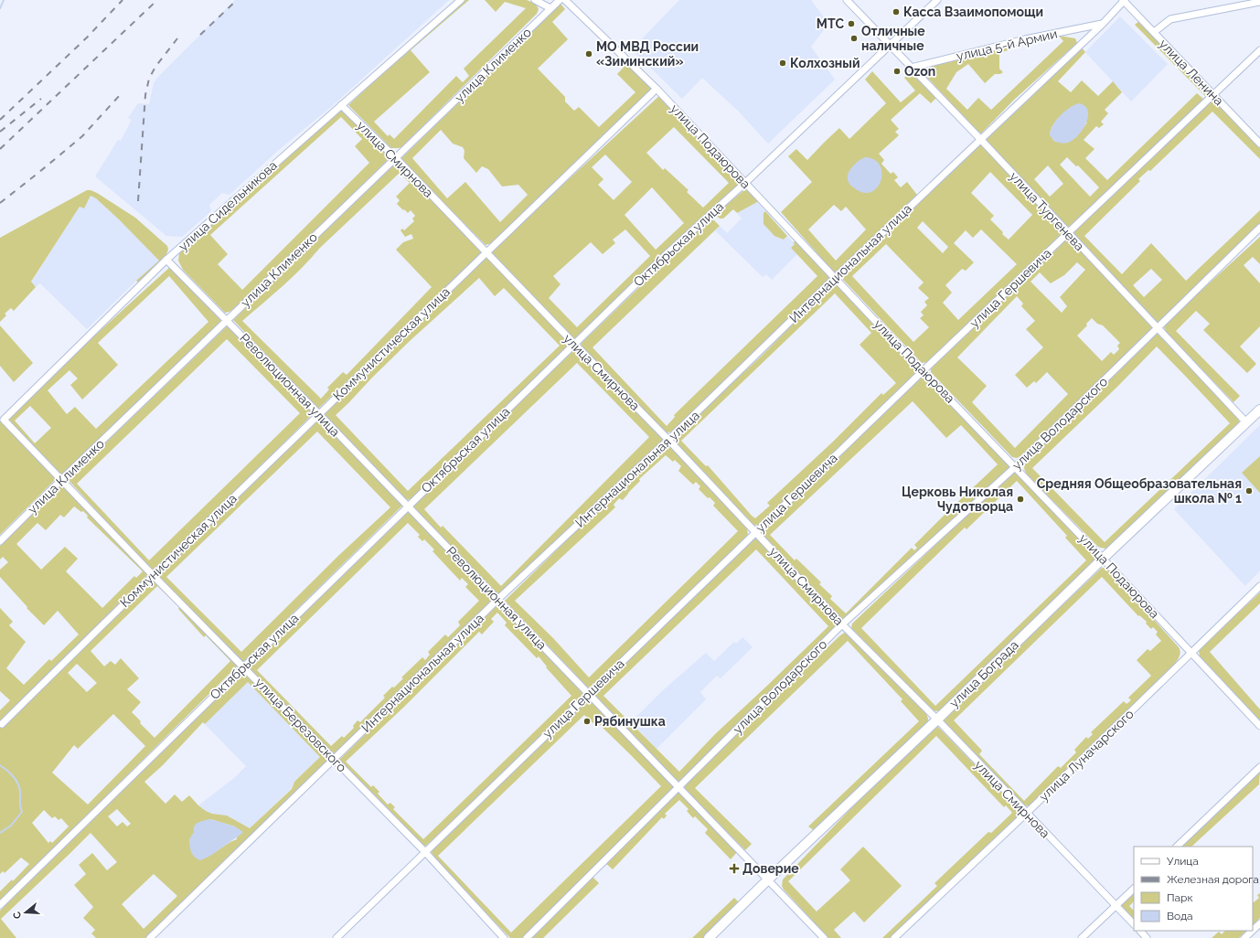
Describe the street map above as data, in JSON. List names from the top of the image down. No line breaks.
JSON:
{"streets":{"street":["улица 5-й Армии","улица Клименко","улица Ленина","улица Подаюрова","улица Смирнова","улица Сидельникова","улица Тургенева","Октябрьская улица","Интернациональная улица","улица Гершевича","Коммунистическая улица","Революционная улица","улица Володарского","улица Бограда","улица Березовского","улица Луначарского"]},"crossings":[["улица 5-й Армии","улица Тургенева"],["улица 5-й Армии","Интернациональная улица"],["улица Клименко","улица Смирнова"],["улица Клименко","Революционная улица"],["улица Клименко","улица Березовского"],["улица Ленина","Интернациональная улица"],["улица Ленина","улица Гершевича"],["улица Подаюрова","Октябрьская улица"],["улица Подаюрова","Интернациональная улица"],["улица Подаюрова","улица Гершевича"],["улица Подаюрова","Коммунистическая улица"],["улица Подаюрова","улица Володарского"],["улица Подаюрова","улица Бограда"],["улица Подаюрова","улица Луначарского"],["улица Смирнова","улица Сидельникова"],["улица Смирнова","Октябрьская улица"],["улица Смирнова","Интернациональная улица"],["улица Смирнова","улица Гершевича"],["улица Смирнова","Коммунистическая улица"],["улица Смирнова","улица Володарского"],["улица Смирнова","улица Бограда"],["улица Смирнова","улица Луначарского"],["улица Сидельникова","Революционная улица"],["улица Сидельникова","улица Березовского"],["улица Тургенева","Октябрьская улица"],["улица Тургенева","Интернациональная улица"],["улица Тургенева","улица Гершевича"],["улица Тургенева","улица Володарского"],["улица Тургенева","улица Бограда"],["Октябрьская улица","Революционная улица"],["Октябрьская улица","улица Березовского"],["Интернациональная улица","Революционная улица"],["Интернациональная улица","улица Березовского"],["улица Гершевича","Революционная улица"],["улица Гершевича","улица Березовского"],["Коммунистическая улица","Революционная улица"],["Коммунистическая улица","улица Березовского"],["Революционная улица","улица Володарского"],["Революционная улица","улица Бограда"]],"places":{"other":["Касса Взаимопомощи","МТС","Отличные наличные","МО МВД России «Зиминский»","Колхозный","Ozon","Средняя Общеобразовательная школа № 1","Церковь Николая Чудотворца","Рябинушка"],"health":["Доверие"]},"legend":["Улица","Железная дорога","Парк","Вода"],"north":"left"}
